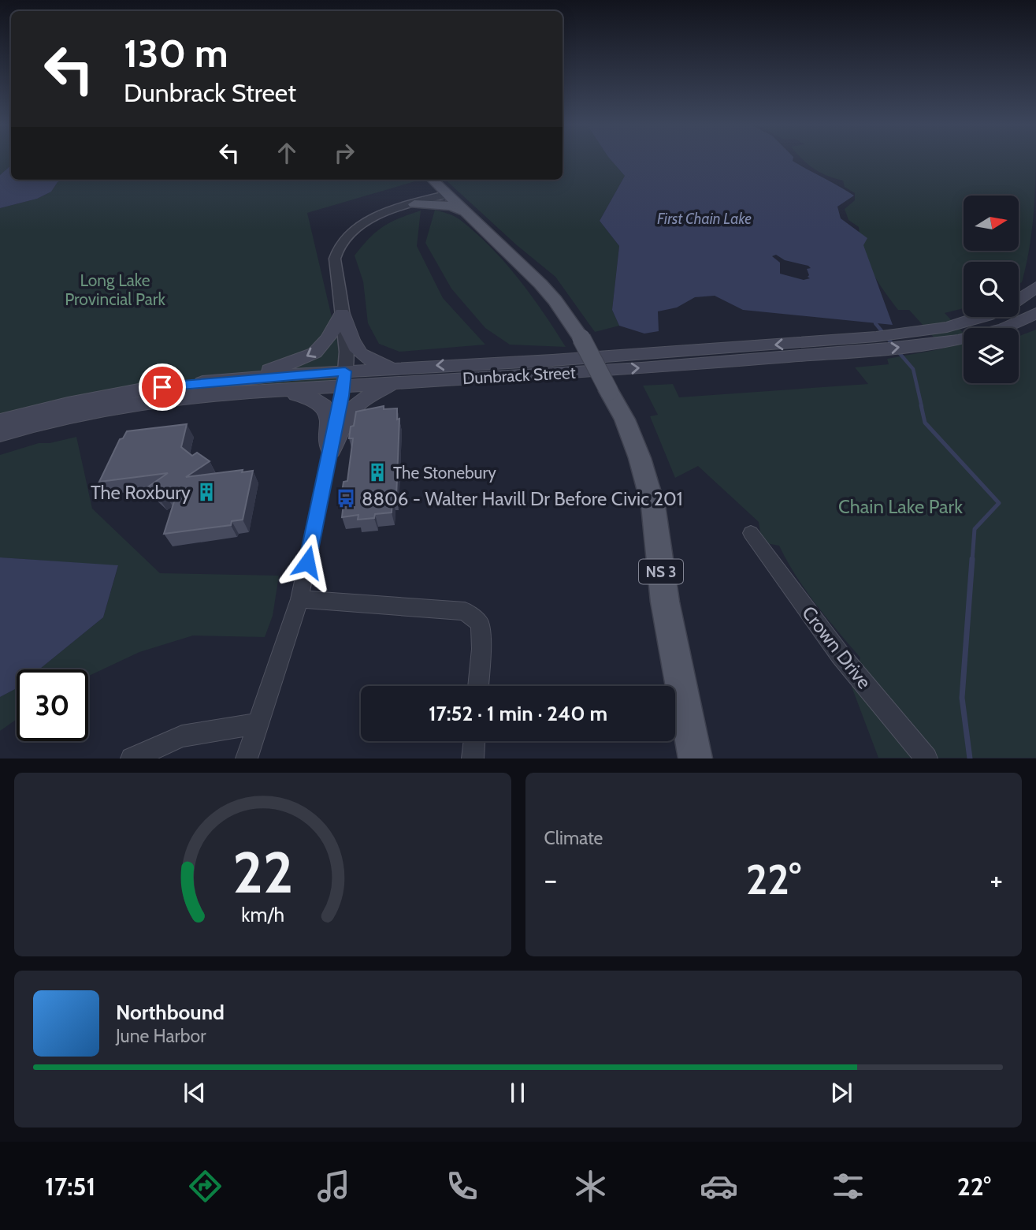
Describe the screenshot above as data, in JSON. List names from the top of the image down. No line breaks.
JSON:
{"streets":{"main road":["Dunbrack Street","NS 3"],"street":["Crown Drive"]},"water":["First Chain Lake"],"parks":["Long Lake Provincial Park","Chain Lake Park"],"places":{"building":["The Stonebury","The Roxbury"],"bus stop":["8806 - Walter Havill Dr Before Civic 201"]},"north":"right","page":{"turn":["130 m","Dunbrack Street"],"limit":"30","trip":"17:52 · 1 min · 240 m","tile":"Climate","heat":["−","22°","+"],"song":["Northbound","June Harbor"],"tabs":["17:51","22°"],"gauge":["22","km/h"]}}
